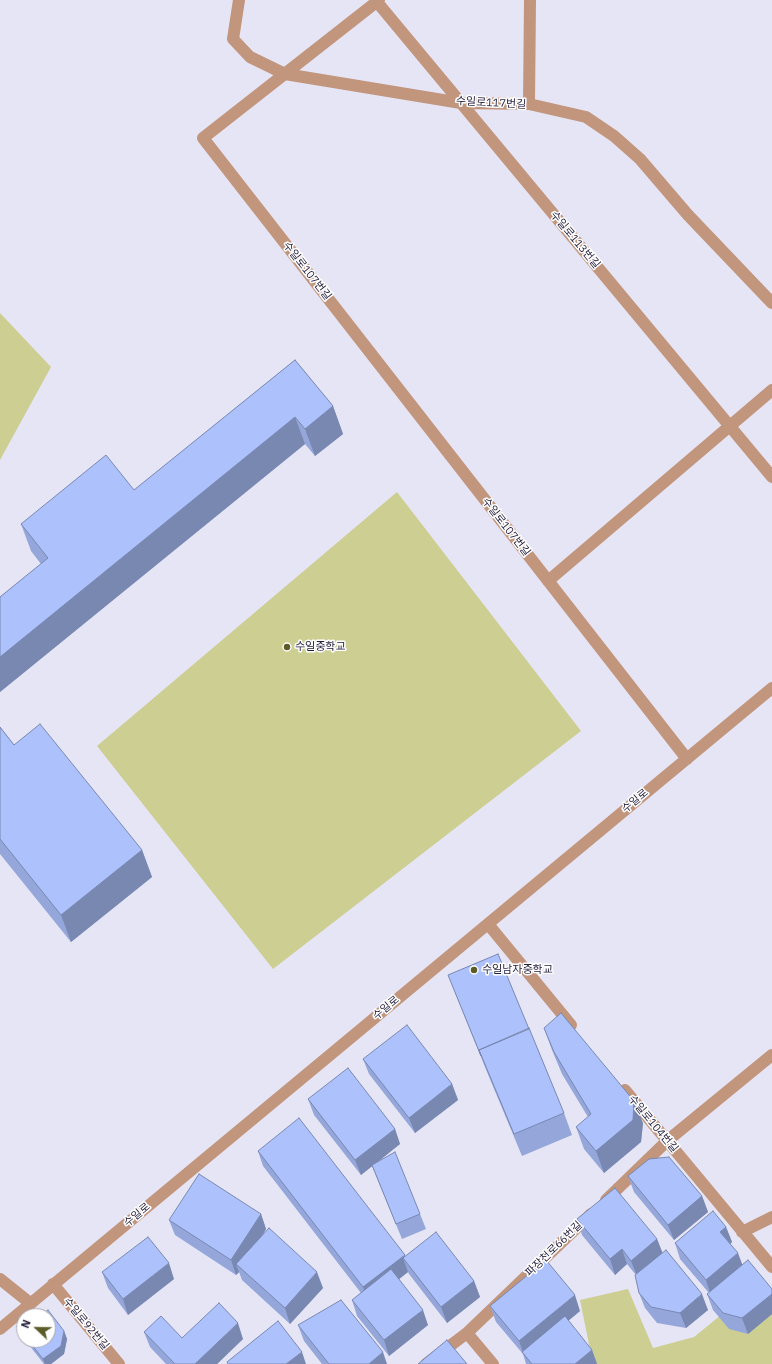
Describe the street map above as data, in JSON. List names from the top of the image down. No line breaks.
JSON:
{"streets":{"street":["수일로117번길","수일로113번길","수일로107번길","수일로","수일로104번길","파장천로66번길","수일로92번길"]},"crossings":[["수일로117번길","수일로113번길"],["수일로117번길","수일로107번길"],["수일로113번길","수일로107번길"],["수일로107번길","수일로"],["수일로","수일로92번길"],["수일로104번길","파장천로66번길"]],"places":["수일중학교","수일남자중학교"],"north":"left"}
